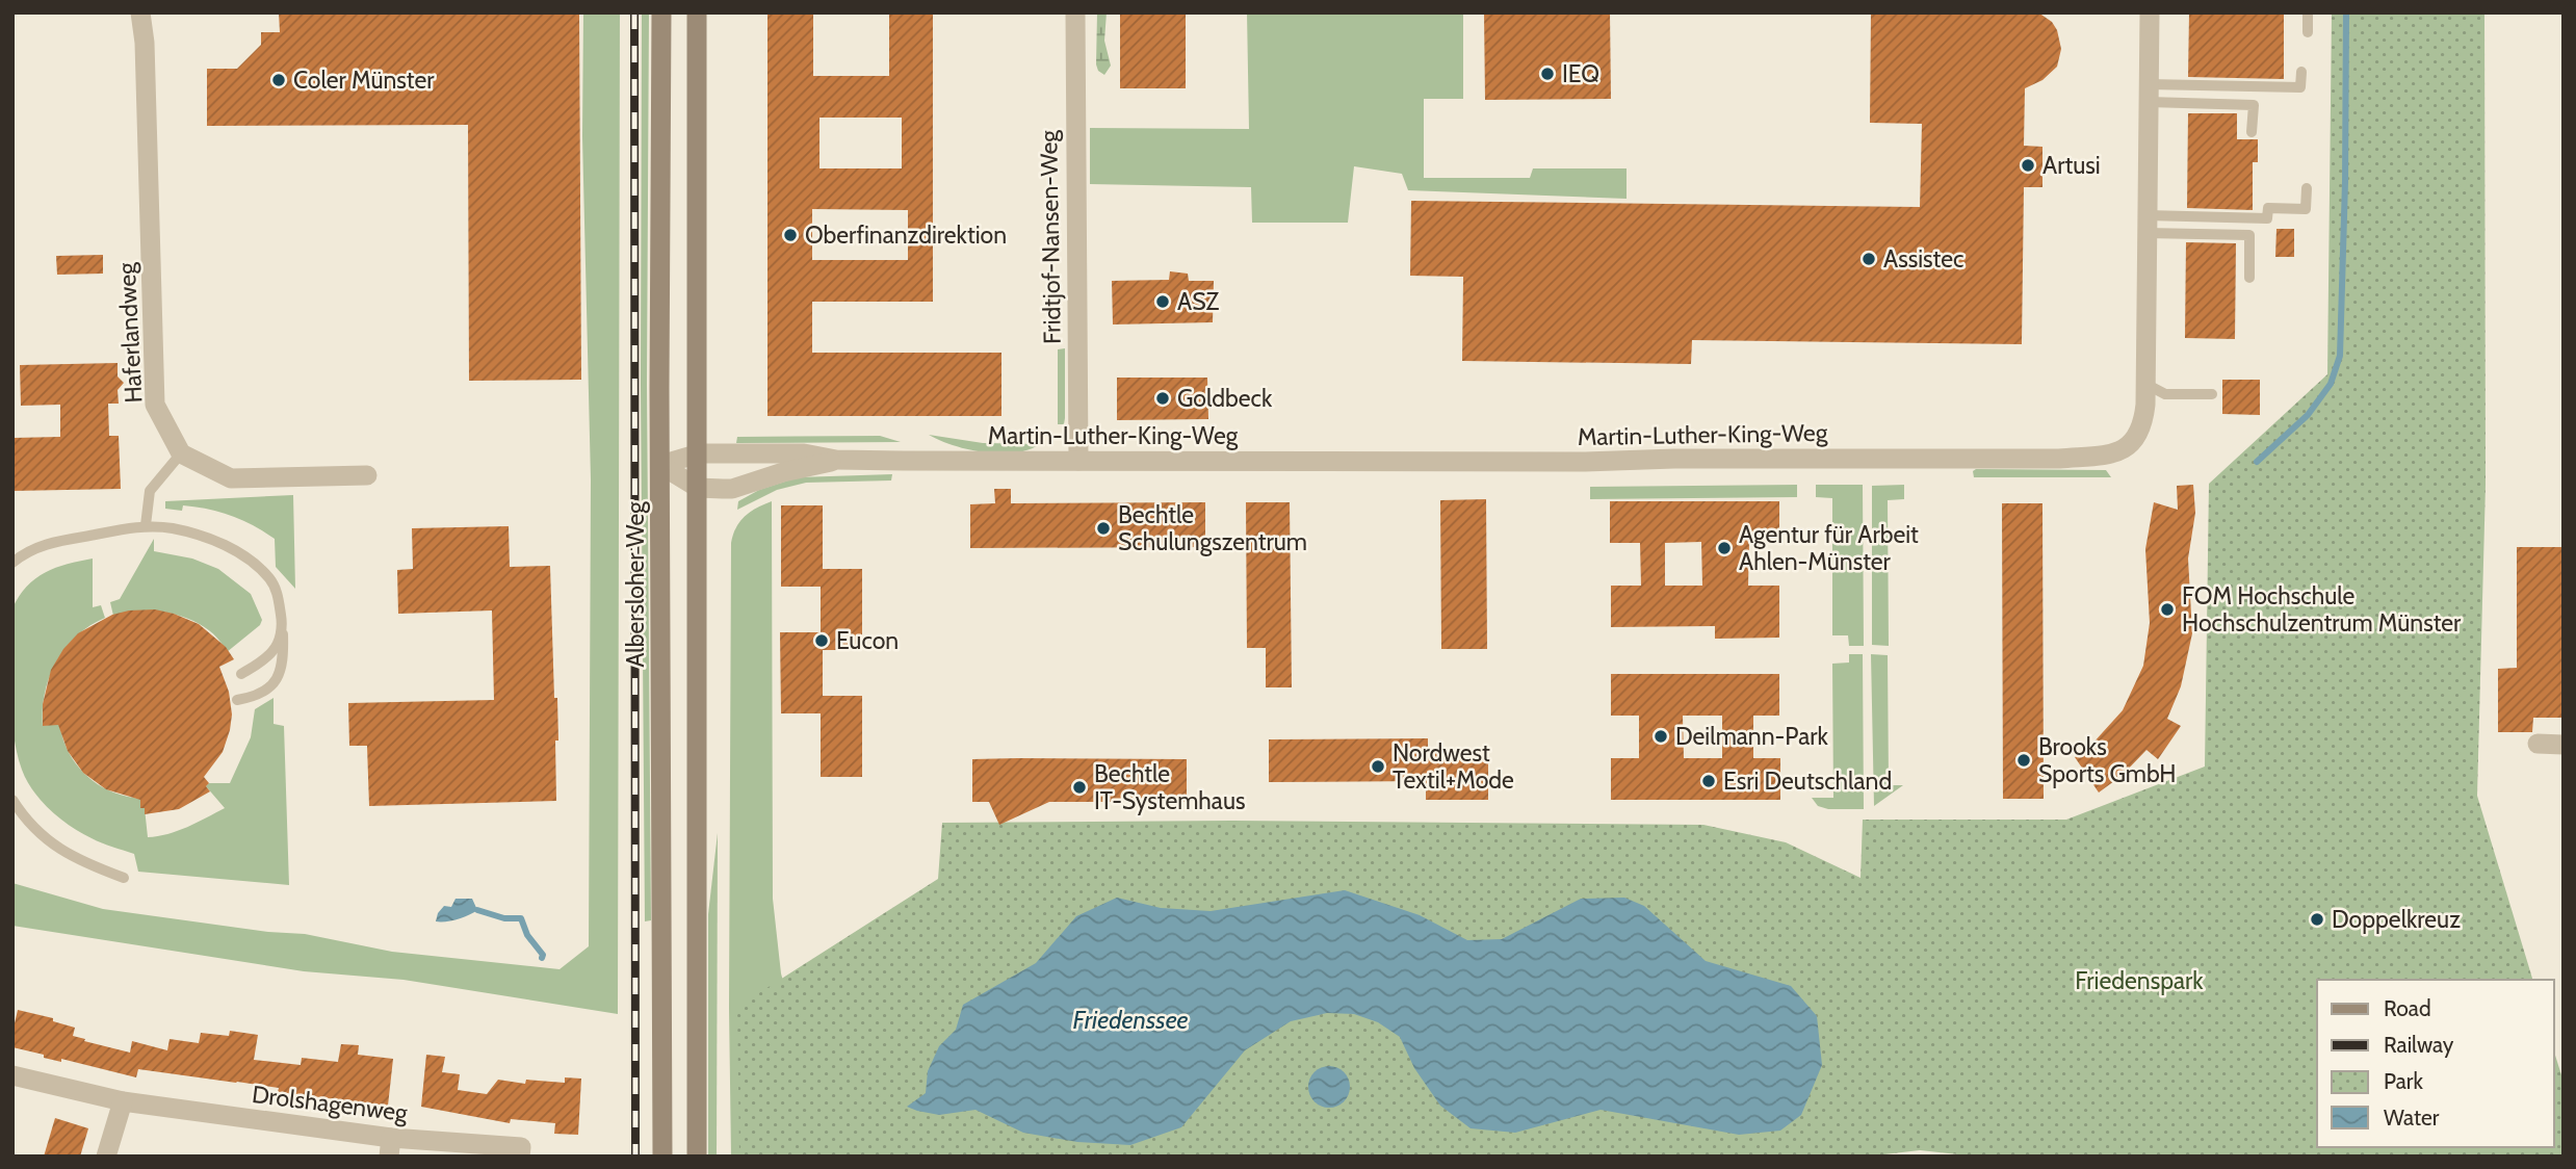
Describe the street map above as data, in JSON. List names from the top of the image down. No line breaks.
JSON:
{"streets":{"main road":["Albersloher Weg"],"street":["Fridtjof-Nansen-Weg","Haferlandweg","Martin-Luther-King-Weg","Drolshagenweg"]},"crossings":[["Fridtjof-Nansen-Weg","Martin-Luther-King-Weg"],["Martin-Luther-King-Weg","Albersloher Weg"]],"water":["Friedenssee"],"parks":["Friedenspark"],"places":["IEQ","Coler Münster","Artusi","Oberfinanzdirektion","Assistec","ASZ","Goldbeck","Bechtle Schulungszentrum","Agentur für Arbeit Ahlen-Münster","FOM Hochschule Hochschulzentrum Münster","Eucon","Deilmann-Park","Brooks Sports GmbH","Nordwest Textil+Mode","Esri Deutschland","Bechtle IT-Systemhaus","Doppelkreuz"],"legend":["Road","Railway","Park","Water"]}
